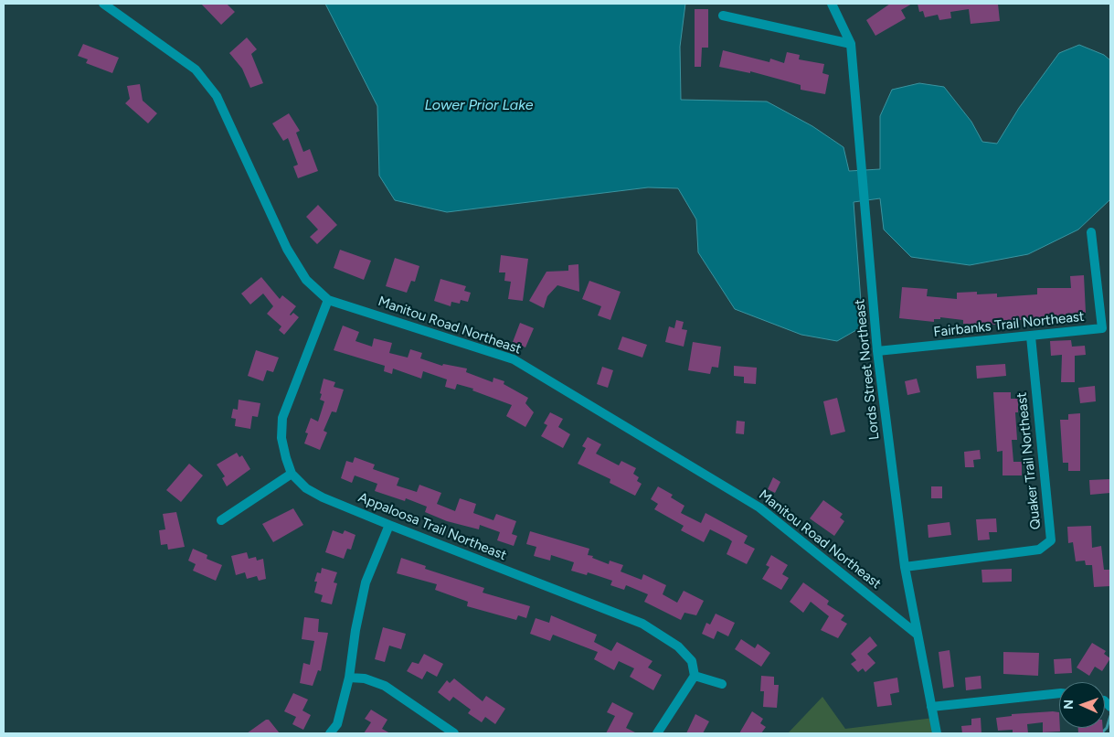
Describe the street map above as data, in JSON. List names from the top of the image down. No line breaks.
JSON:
{"streets":{"street":["Fairbanks Trail Northeast","Manitou Road Northeast","Lords Street Northeast","Quaker Trail Northeast","Appaloosa Trail Northeast"]},"crossings":[["Fairbanks Trail Northeast","Lords Street Northeast"],["Fairbanks Trail Northeast","Quaker Trail Northeast"],["Manitou Road Northeast","Lords Street Northeast"],["Lords Street Northeast","Quaker Trail Northeast"]],"water":["Lower Prior Lake"],"north":"left"}
